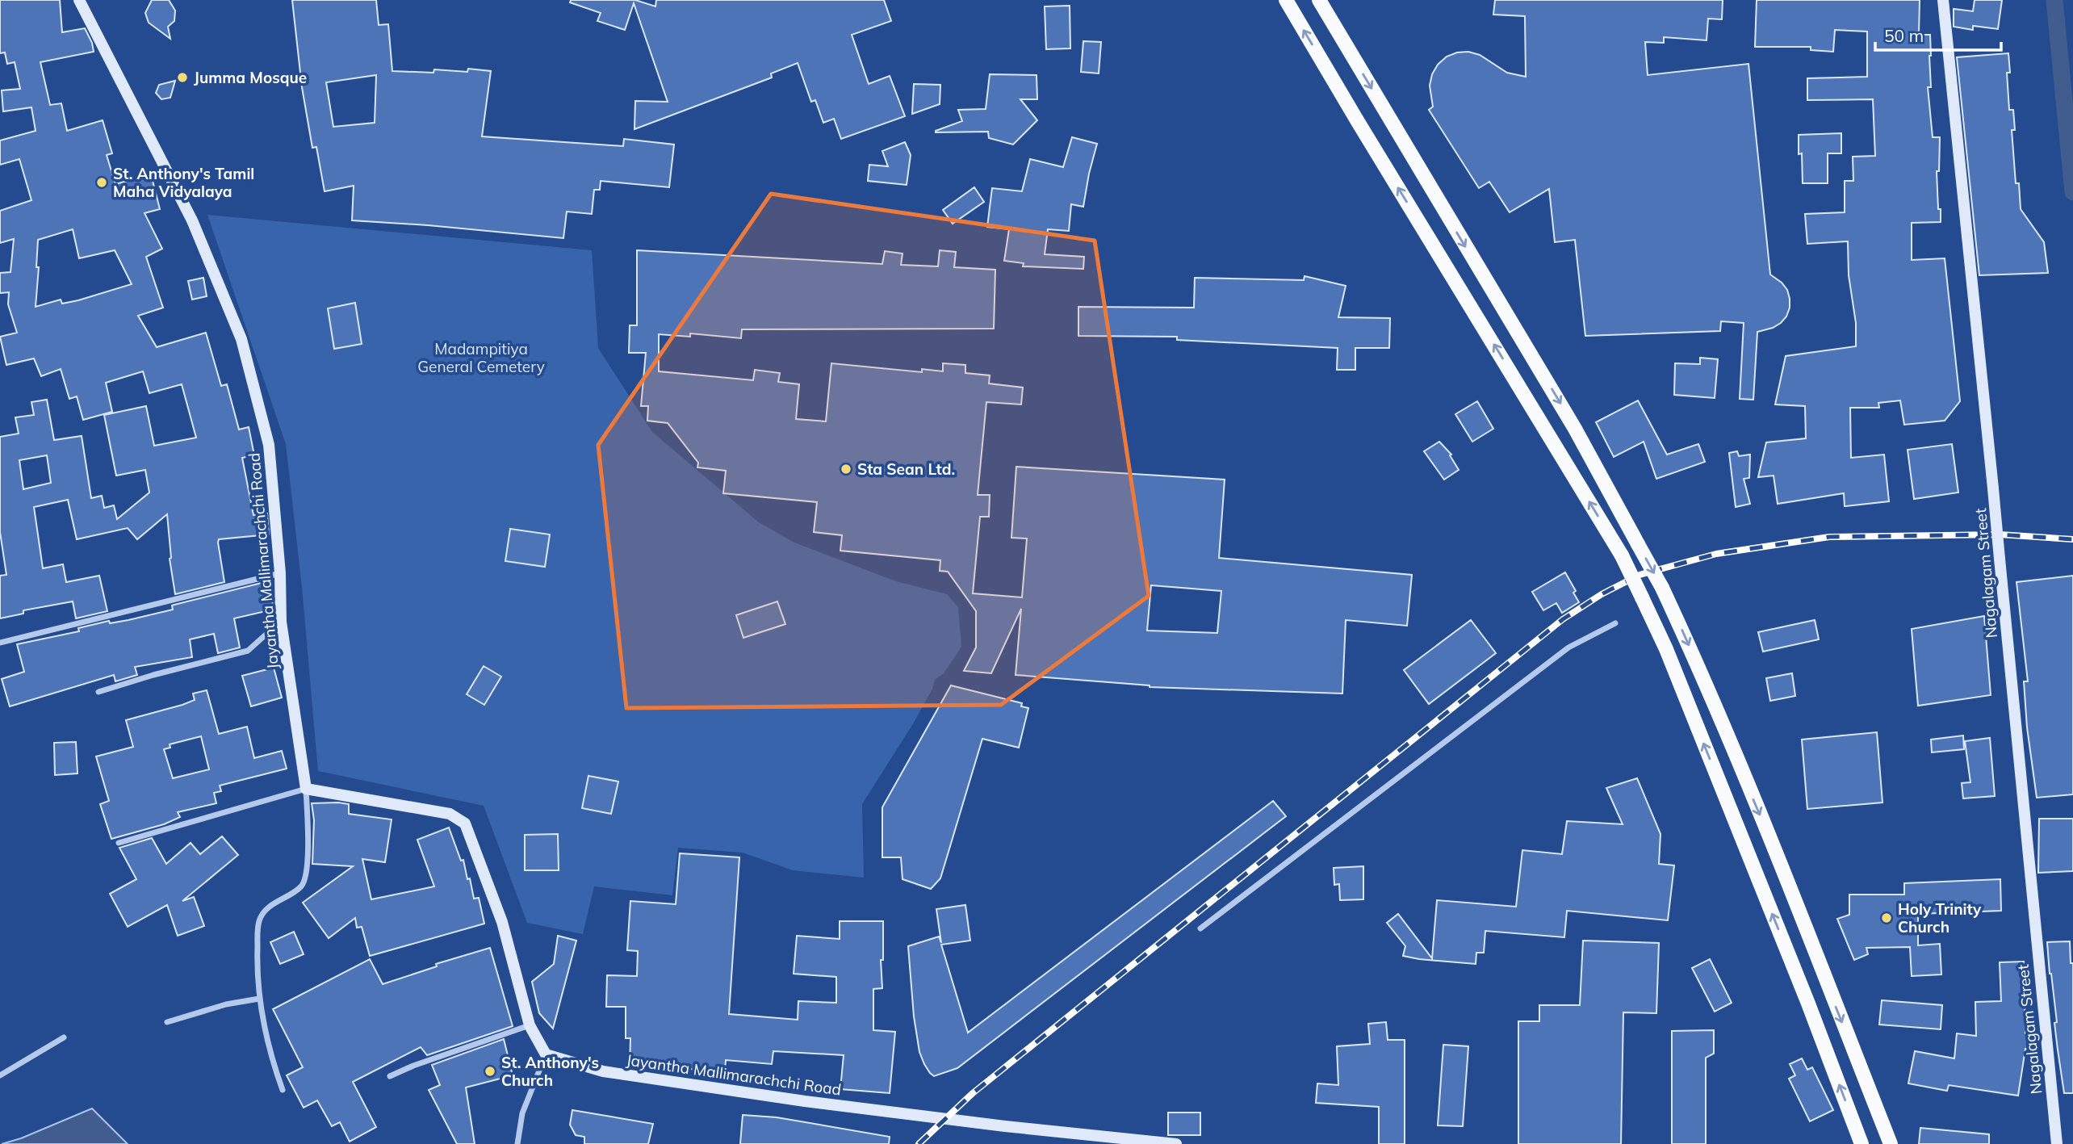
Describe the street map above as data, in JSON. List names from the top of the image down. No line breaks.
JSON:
{"streets":{"street":["Jayantha Mallimarachchi Road","Nagalagam Street"]},"parks":["Madampitiya General Cemetery"],"places":["Jumma Mosque","St. Anthony's Tamil Maha Vidyalaya","Sta Sean Ltd.","Holy Trinity Church","St. Anthony's Church"],"scale_bar":"50 m"}
